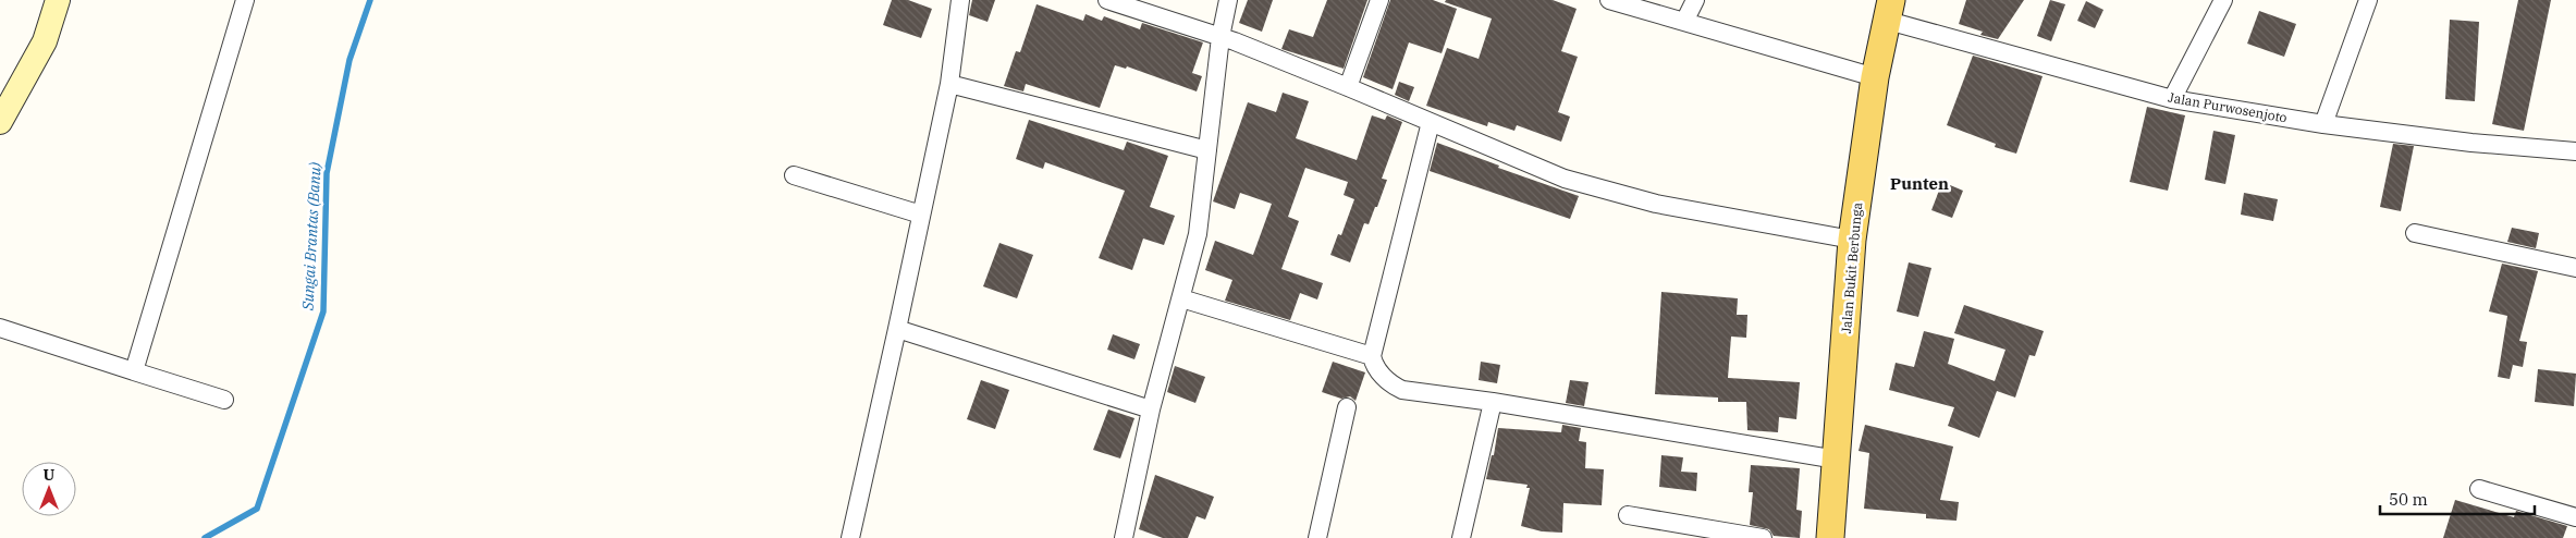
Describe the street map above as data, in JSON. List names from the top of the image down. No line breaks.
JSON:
{"streets":{"main road":["Jalan Bukit Berbunga"],"street":["Jalan Purwosenjoto"]},"crossings":[["Jalan Purwosenjoto","Jalan Bukit Berbunga"]],"districts":["Punten"],"water":["Sungai Brantas (Banu)"],"scale_bar":"50 m","north":"top"}
